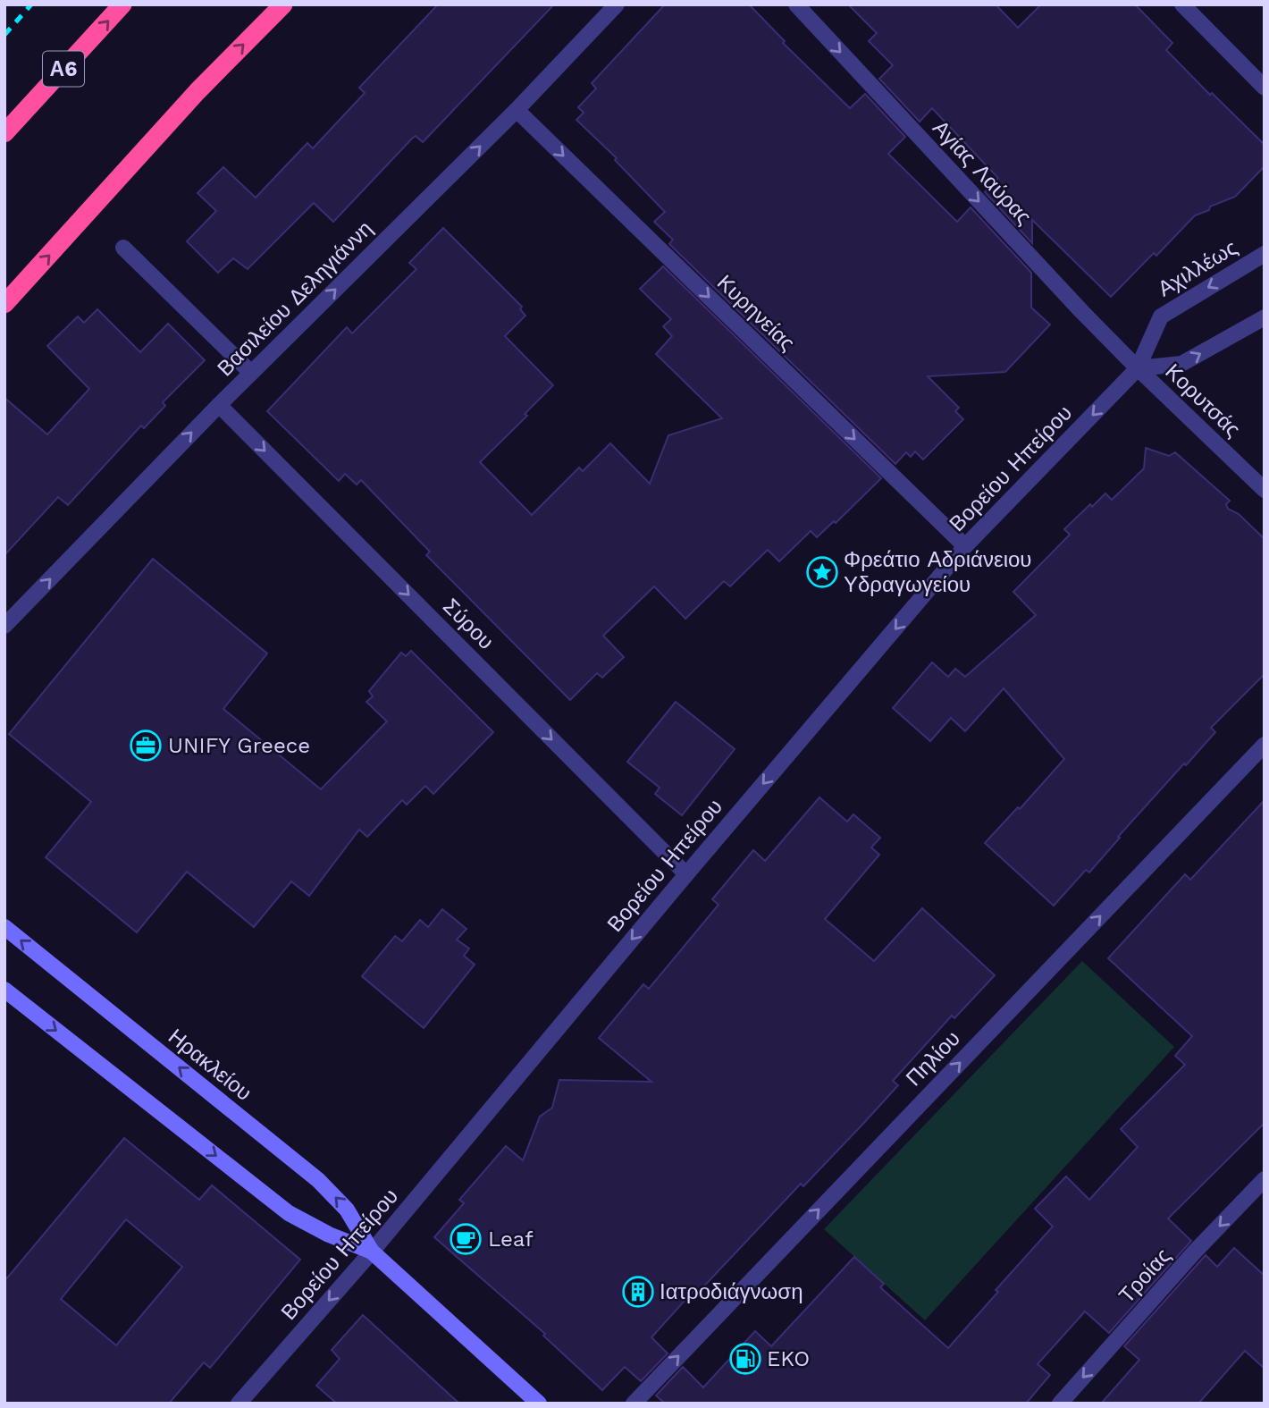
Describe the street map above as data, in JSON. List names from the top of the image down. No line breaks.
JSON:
{"streets":{"highway":["Α6"],"main road":["Ηρακλείου"],"street":["Αγίας Λαύρας","Αχιλλέως","Βασιλείου Δεληγιάννη","Κυρηνείας","Κορυτσάς","Βορείου Ηπείρου","Σύρου","Πηλίου","Τροίας"]},"crossings":[["Αγίας Λαύρας","Αχιλλέως"],["Αγίας Λαύρας","Κορυτσάς"],["Αγίας Λαύρας","Βορείου Ηπείρου"],["Αχιλλέως","Κορυτσάς"],["Αχιλλέως","Βορείου Ηπείρου"],["Βασιλείου Δεληγιάννη","Κυρηνείας"],["Βασιλείου Δεληγιάννη","Σύρου"],["Κυρηνείας","Βορείου Ηπείρου"],["Κορυτσάς","Βορείου Ηπείρου"],["Βορείου Ηπείρου","Σύρου"],["Βορείου Ηπείρου","Ηρακλείου"]],"one_way":["Αγίας Λαύρας","Βασιλείου Δεληγιάννη","Κυρηνείας","Βορείου Ηπείρου","Σύρου","Πηλίου","Τροίας"],"places":{"place":["Φρεάτιο Αδριάνειου Υδραγωγείου"],"office":["UNIFY Greece"],"cafe":["Leaf"],"building":["Ιατροδιάγνωση"],"fuel station":["EKO"]}}
